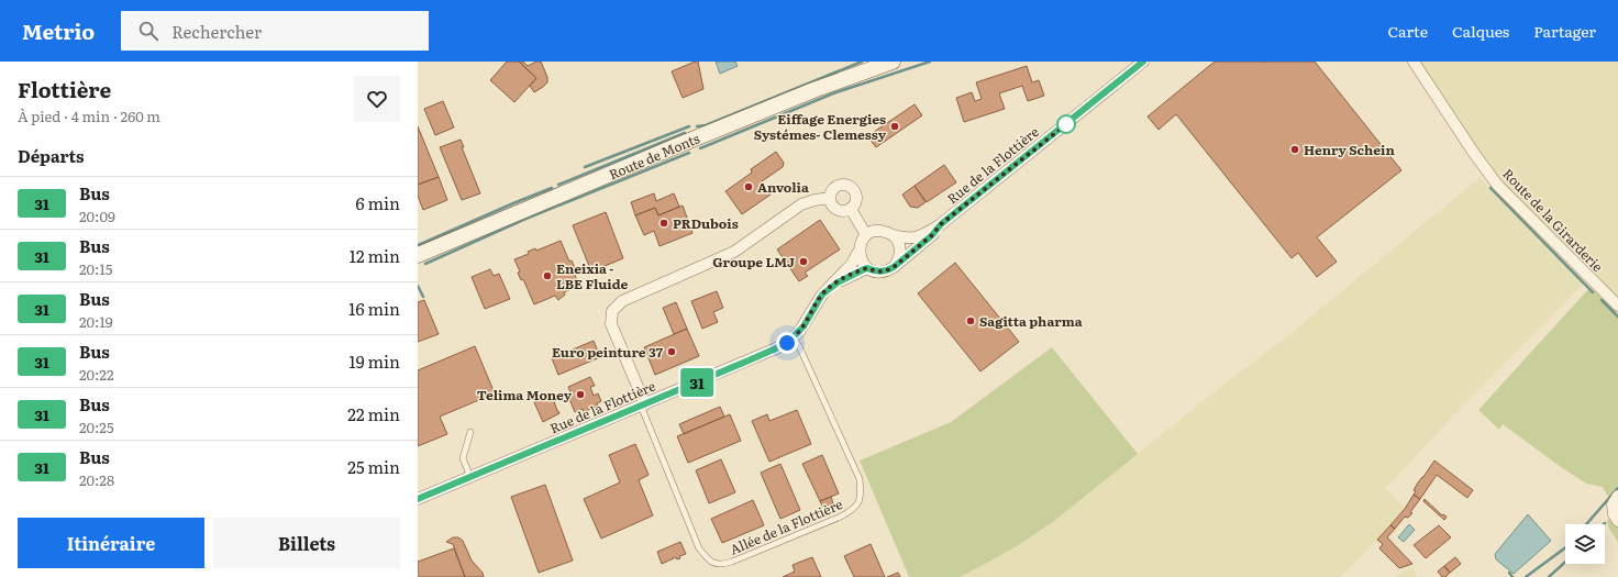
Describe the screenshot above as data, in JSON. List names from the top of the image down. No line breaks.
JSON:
{"streets":{"main road":["Route de Monts"],"street":["Rue de la Flottière","Route de la Girarderie"],"lane":["Allée de la Flottière"]},"crossings":[["Rue de la Flottière","Allée de la Flottière"]],"places":["Eiffage Energies Systémes- Clemessy","Henry Schein","Anvolia","PRDubois","Groupe LMJ","Eneixia - LBE Fluide","Sagitta pharma","Euro peinture 37","Telima Money"],"lines":["bus line 31"],"page":{"header":"Metrio","search":"Rechercher","nav":["Carte","Calques","Partager"],"heading":[["Flottière","À pied · 4 min · 260 m"],"Départs"],"on_map":"31","list":[{"mark":"31","name":"Bus","note":"20:09","value":"6 min"},{"mark":"31","name":"Bus","note":"20:15","value":"12 min"},{"mark":"31","name":"Bus","note":"20:19","value":"16 min"},{"mark":"31","name":"Bus","note":"20:22","value":"19 min"},{"mark":"31","name":"Bus","note":"20:25","value":"22 min"},{"mark":"31","name":"Bus","note":"20:28","value":"25 min"}],"buttons":["Itinéraire","Billets"]}}
